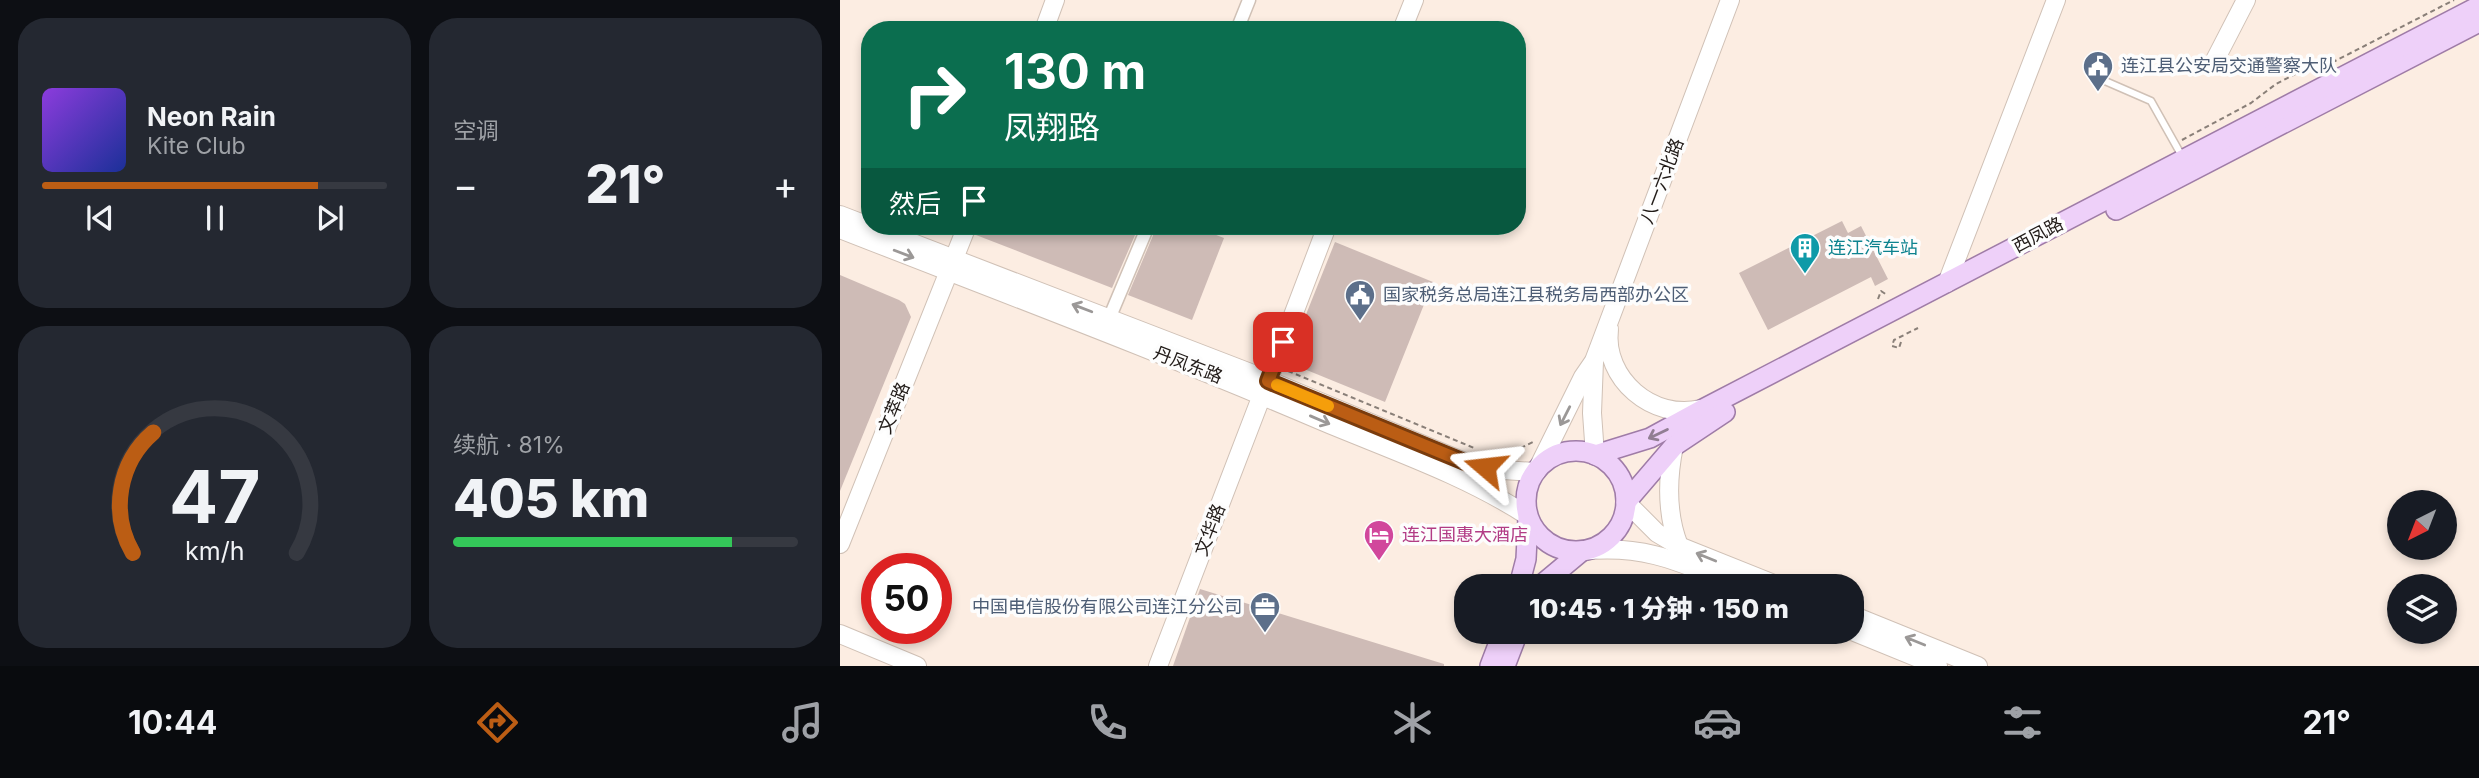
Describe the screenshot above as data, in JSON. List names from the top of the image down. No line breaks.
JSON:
{"streets":{"main road":["八一六北路","西凤路","丹凤东路","文萃路","文华路"]},"crossings":[["八一六北路","西凤路"],["八一六北路","丹凤东路"],["西凤路","丹凤东路"],["丹凤东路","文萃路"],["丹凤东路","文华路"]],"places":{"public building":["连江县公安局交通警察大队","国家税务总局连江县税务局西部办公区"],"building":["连江汽车站"],"hotel":["连江国惠大酒店"],"office":["中国电信股份有限公司连江分公司"]},"north":"bottom left","page":{"tile":["空调",["续航 · 81%","405 km"]],"turn":["130 m","凤翔路"],"song":["Neon Rain","Kite Club"],"heat":["−","21°","+"],"then":"然后","limit":"50","trip":"10:45 · 1 分钟 · 150 m","tabs":["10:44","21°"],"gauge":["47","km/h"]}}
